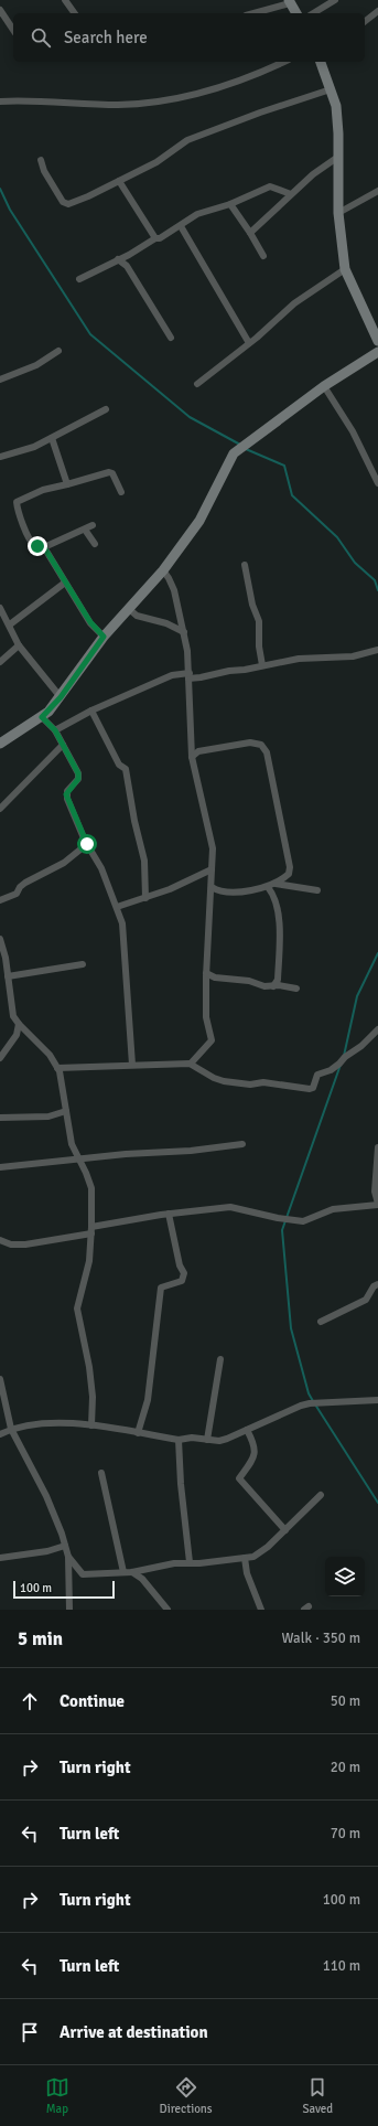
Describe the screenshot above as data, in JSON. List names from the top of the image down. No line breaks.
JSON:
{"scale_bar":"100 m","page":{"search":"Search here","scale":"100 m","heading":["5 min","Walk · 350 m"],"list":[["Continue","50 m"],["Turn right","20 m"],["Turn left","70 m"],["Turn right","100 m"],["Turn left","110 m"],"Arrive at destination"],"nav":["Map","Directions","Saved"]}}
